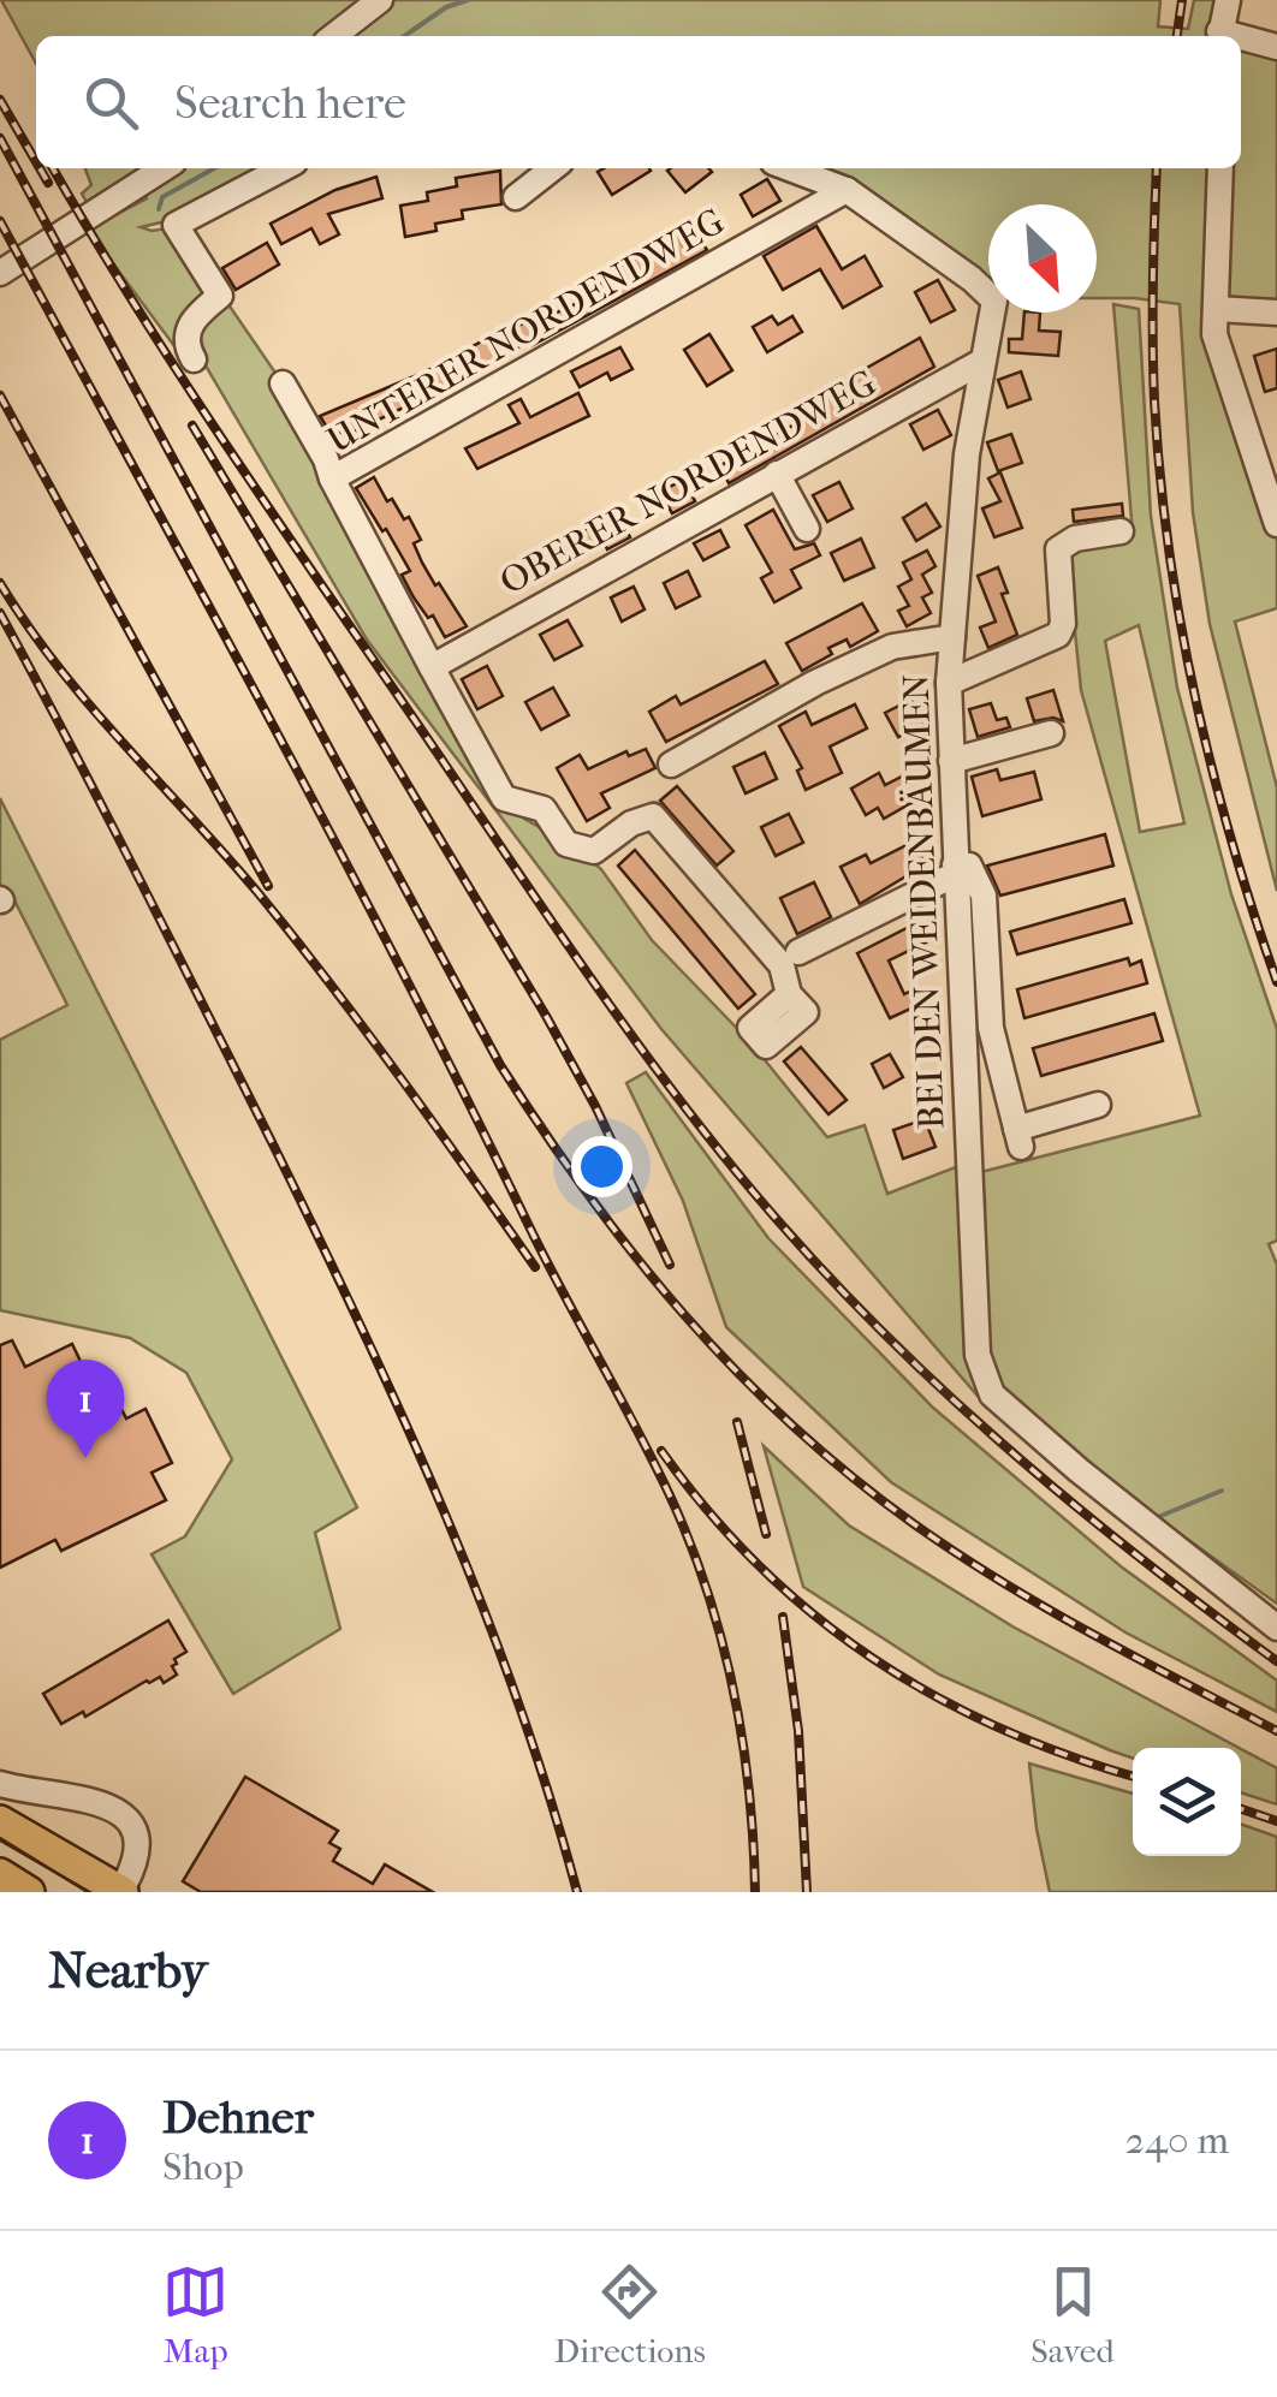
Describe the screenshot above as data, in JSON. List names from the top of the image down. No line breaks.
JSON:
{"streets":{"street":["UNTERER NORDENDWEG","OBERER NORDENDWEG","BEI DEN WEIDENBÄUMEN"]},"crossings":[["UNTERER NORDENDWEG","OBERER NORDENDWEG"],["UNTERER NORDENDWEG","BEI DEN WEIDENBÄUMEN"],["OBERER NORDENDWEG","BEI DEN WEIDENBÄUMEN"]],"north":"bottom right","page":{"search":"Search here","pins":"1","heading":"Nearby","list":[{"mark":"1","name":"Dehner","note":"Shop","value":"240 m"}],"nav":["Map","Directions","Saved"]}}
